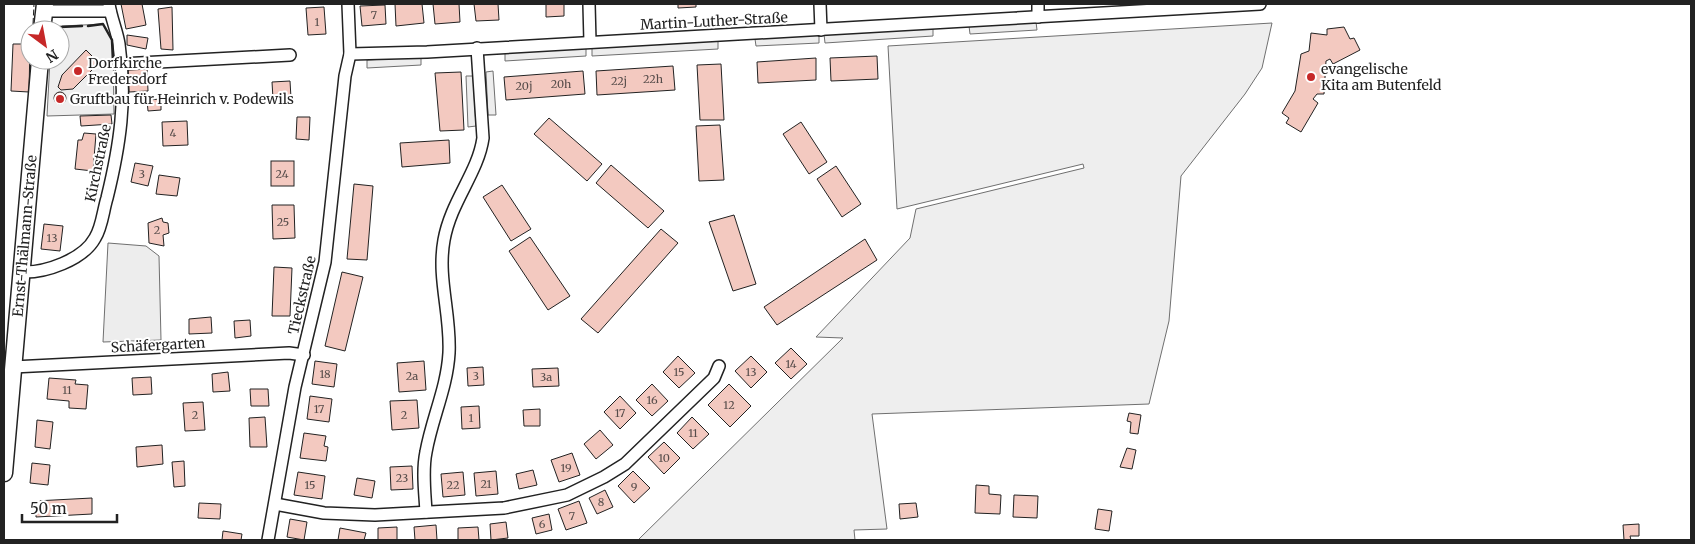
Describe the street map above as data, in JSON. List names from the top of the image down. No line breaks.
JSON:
{"streets":{"street":["Martin-Luther-Straße","Kirchstraße","Ernst-Thälmann-Straße","Tieckstraße","Schäfergarten"]},"crossings":[["Martin-Luther-Straße","Tieckstraße"],["Kirchstraße","Ernst-Thälmann-Straße"],["Ernst-Thälmann-Straße","Schäfergarten"],["Tieckstraße","Schäfergarten"]],"places":["Dorfkirche Fredersdorf","evangelische Kita am Butenfeld","Gruftbau für Heinrich v. Podewils"],"house_numbers":["7","1","22h","22j","20h","20j","4","3","24","25","2","13","14","15","13","18","2a","3","3a","11","16","12","17","17","2","2","1","11","10","19","23","21","15","22","9","8","7","6"],"scale_bar":"50 m","north":"bottom right"}
